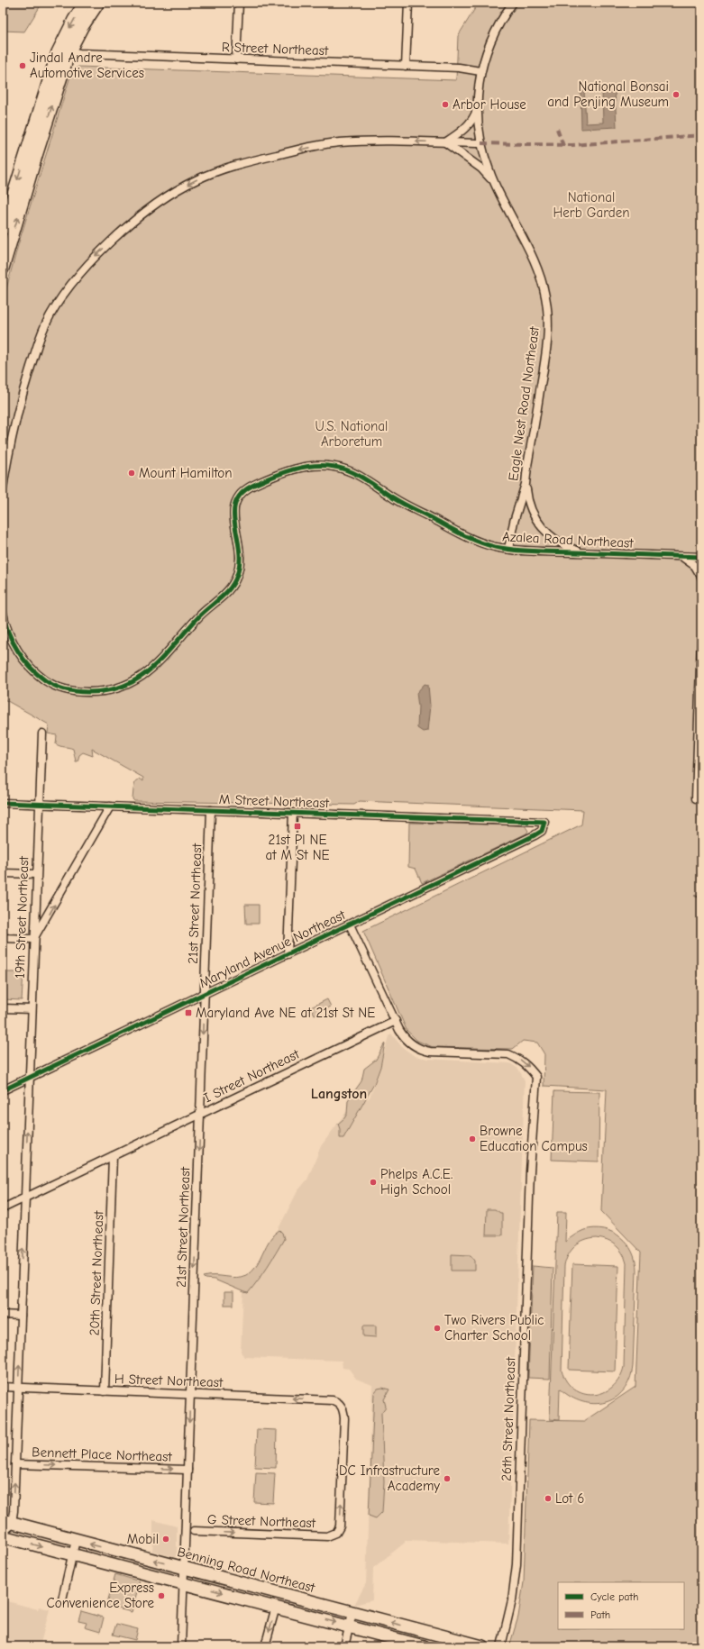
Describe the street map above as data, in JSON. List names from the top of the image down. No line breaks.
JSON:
{"streets":{"main road":["Benning Road Northeast"],"street":["R Street Northeast","Eagle Nest Road Northeast","Azalea Road Northeast","M Street Northeast","21st Street Northeast","19th Street Northeast","Maryland Avenue Northeast","I Street Northeast","20th Street Northeast","H Street Northeast","26th Street Northeast","Bennett Place Northeast","G Street Northeast"]},"crossings":[["Eagle Nest Road Northeast","Azalea Road Northeast"],["M Street Northeast","21st Street Northeast"],["M Street Northeast","19th Street Northeast"],["M Street Northeast","Maryland Avenue Northeast"],["21st Street Northeast","Maryland Avenue Northeast"],["21st Street Northeast","I Street Northeast"],["21st Street Northeast","H Street Northeast"],["21st Street Northeast","Bennett Place Northeast"],["21st Street Northeast","Benning Road Northeast"],["19th Street Northeast","Maryland Avenue Northeast"],["19th Street Northeast","I Street Northeast"],["19th Street Northeast","H Street Northeast"],["19th Street Northeast","Bennett Place Northeast"],["19th Street Northeast","Benning Road Northeast"],["I Street Northeast","20th Street Northeast"],["I Street Northeast","26th Street Northeast"],["20th Street Northeast","H Street Northeast"],["H Street Northeast","G Street Northeast"]],"one_way":["21st Street Northeast","19th Street Northeast","26th Street Northeast","Bennett Place Northeast","G Street Northeast"],"districts":["Langston"],"parks":["National Herb Garden","U.S. National Arboretum"],"places":{"other":["Jindal Andre Automotive Services","National Bonsai and Penjing Museum","Arbor House","Mount Hamilton","Browne Education Campus","Phelps A.C.E. High School","Two Rivers Public Charter School","DC Infrastructure Academy","Lot 6","Mobil","Express Convenience Store"],"transit":["21st Pl NE at M St NE","Maryland Ave NE at 21st St NE"]},"legend":["Cycle path","Path"]}
